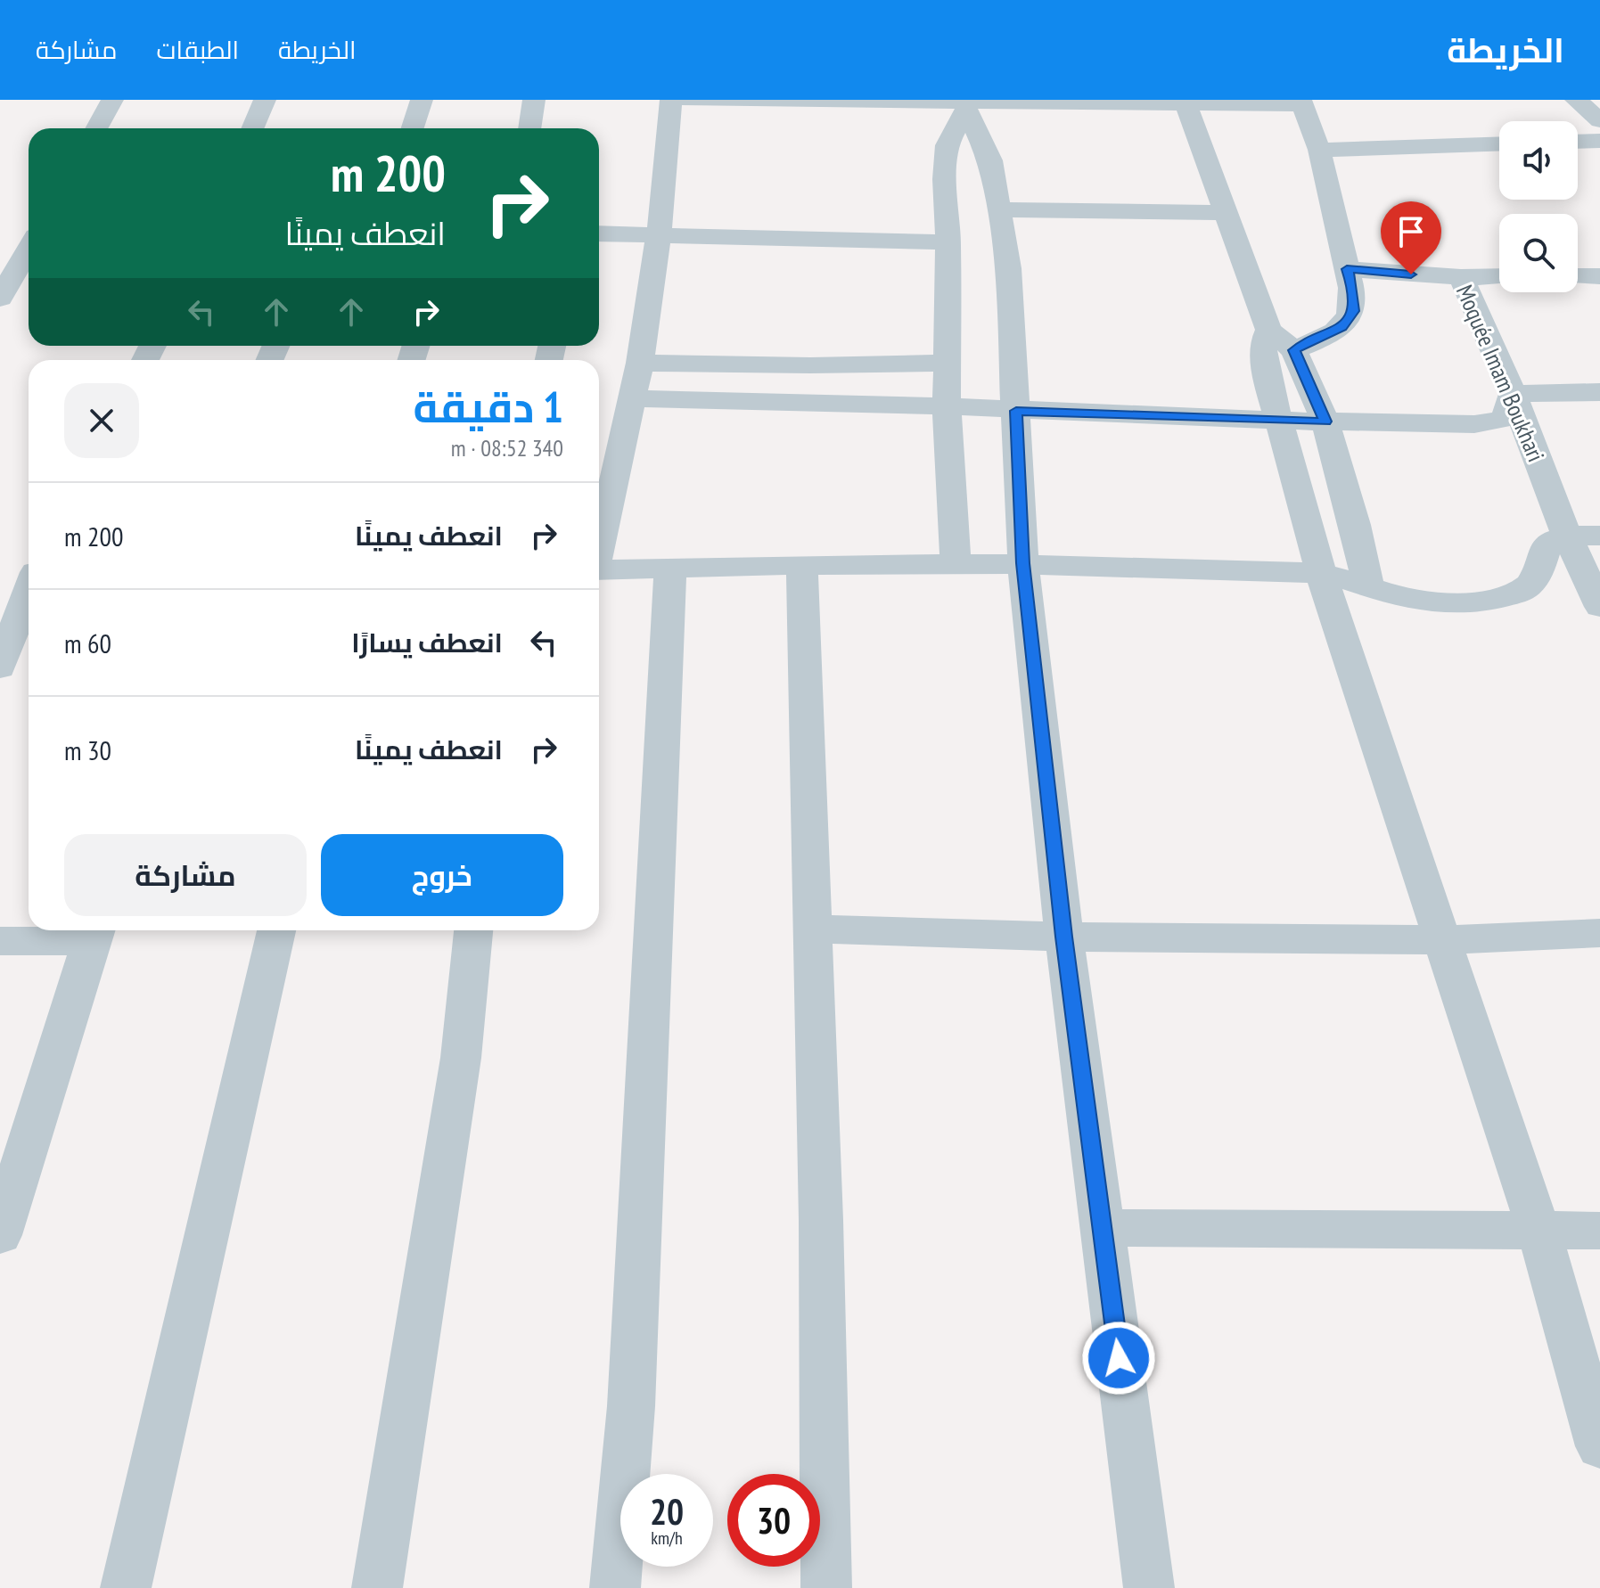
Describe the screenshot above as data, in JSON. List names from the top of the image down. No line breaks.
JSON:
{"streets":{"street":["Moquée Imam Boukhari"]},"page":{"header":"الخريطة","nav":["الخريطة","الطبقات","مشاركة"],"turn":["200 m","انعطف يمينًا"],"heading":["1 دقيقة","340 m · 08:52"],"list":[{"name":"انعطف يمينًا","value":"200 m"},{"name":"انعطف يسارًا","value":"60 m"},{"name":"انعطف يمينًا","value":"30 m"}],"buttons":["خروج","مشاركة"],"speed":"20 km/h","limit":"30"}}
